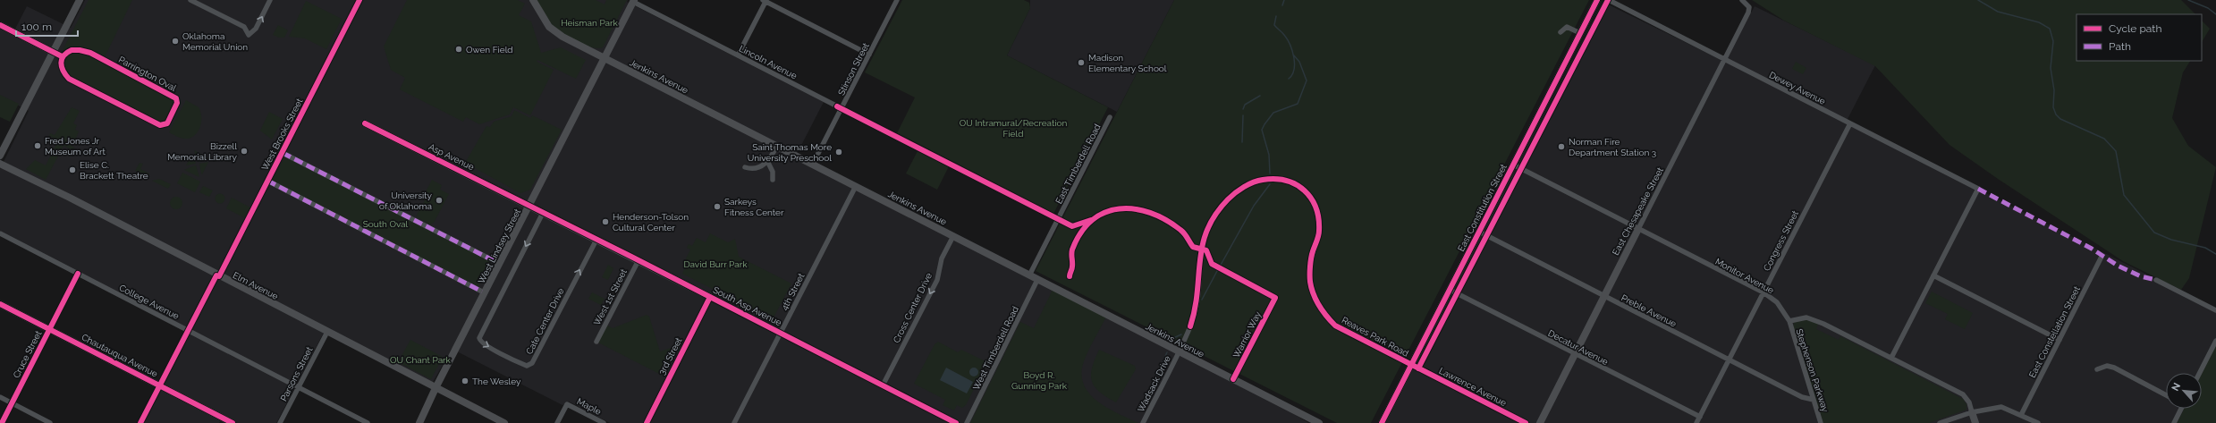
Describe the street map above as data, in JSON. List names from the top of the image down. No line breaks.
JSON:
{"streets":{"street":["Lincoln Avenue","Stinson Street","Parrington Oval","Jenkins Avenue","Dewey Avenue","West Brooks Street","Asp Avenue","East Timberdell Road","East Constitution Street","East Chesapeake Street","Congress Street","West Lindsey Street","Monitor Avenue","Elm Avenue","4th Street","West 1st Street","College Avenue","South Asp Avenue","Cross Center Drive","Preble Avenue","Cate Center Drive","East Constellation Street","Warrior Way","Reaves Park Road","Decatur Avenue","West Timberdell Road","Cruce Street","Chautauqua Avenue","3rd Street","Stephenson Parkway","Parsons Street","Wadsack Drive","Lawrence Avenue","Maple"]},"crossings":[["Lincoln Avenue","Stinson Street"],["Lincoln Avenue","West Lindsey Street"],["Stinson Street","Jenkins Avenue"],["Jenkins Avenue","East Timberdell Road"],["Jenkins Avenue","West Lindsey Street"],["Jenkins Avenue","4th Street"],["Jenkins Avenue","Cross Center Drive"],["Jenkins Avenue","Warrior Way"],["Jenkins Avenue","Reaves Park Road"],["Jenkins Avenue","West Timberdell Road"],["Jenkins Avenue","Wadsack Drive"],["Dewey Avenue","East Chesapeake Street"],["Dewey Avenue","Congress Street"],["West Brooks Street","Elm Avenue"],["West Brooks Street","College Avenue"],["West Brooks Street","Chautauqua Avenue"],["Asp Avenue","West Lindsey Street"],["Asp Avenue","South Asp Avenue"],["East Constitution Street","Monitor Avenue"],["East Constitution Street","Preble Avenue"],["East Constitution Street","Reaves Park Road"],["East Constitution Street","Decatur Avenue"],["East Constitution Street","Lawrence Avenue"],["East Chesapeake Street","Monitor Avenue"],["East Chesapeake Street","Preble Avenue"],["East Chesapeake Street","Decatur Avenue"],["Congress Street","Monitor Avenue"],["Congress Street","Preble Avenue"],["Congress Street","Decatur Avenue"],["West Lindsey Street","Elm Avenue"],["West Lindsey Street","South Asp Avenue"],["Monitor Avenue","Stephenson Parkway"],["Elm Avenue","Parsons Street"],["4th Street","South Asp Avenue"],["West 1st Street","South Asp Avenue"],["College Avenue","Cruce Street"],["College Avenue","Parsons Street"],["South Asp Avenue","Cross Center Drive"],["South Asp Avenue","Cate Center Drive"],["South Asp Avenue","3rd Street"],["Preble Avenue","Stephenson Parkway"],["Reaves Park Road","Wadsack Drive"],["Reaves Park Road","Lawrence Avenue"],["Cruce Street","Chautauqua Avenue"]],"one_way":["Cross Center Drive"],"parks":["Heisman Park","OU Intramural/Recreation Field","South Oval","David Burr Park","OU Chant Park","Boyd R. Gunning Park"],"places":["Oklahoma Memorial Union","Owen Field","Madison Elementary School","Fred Jones Jr Museum of Art","Norman Fire Department Station 3","Bizzell Memorial Library","Saint Thomas More University Preschool","Elise C. Brackett Theatre","University of Oklahoma","Sarkeys Fitness Center","Henderson-Tolson Cultural Center","The Wesley"],"legend":["Cycle path","Path"],"scale_bar":"100 m","north":"top left"}
